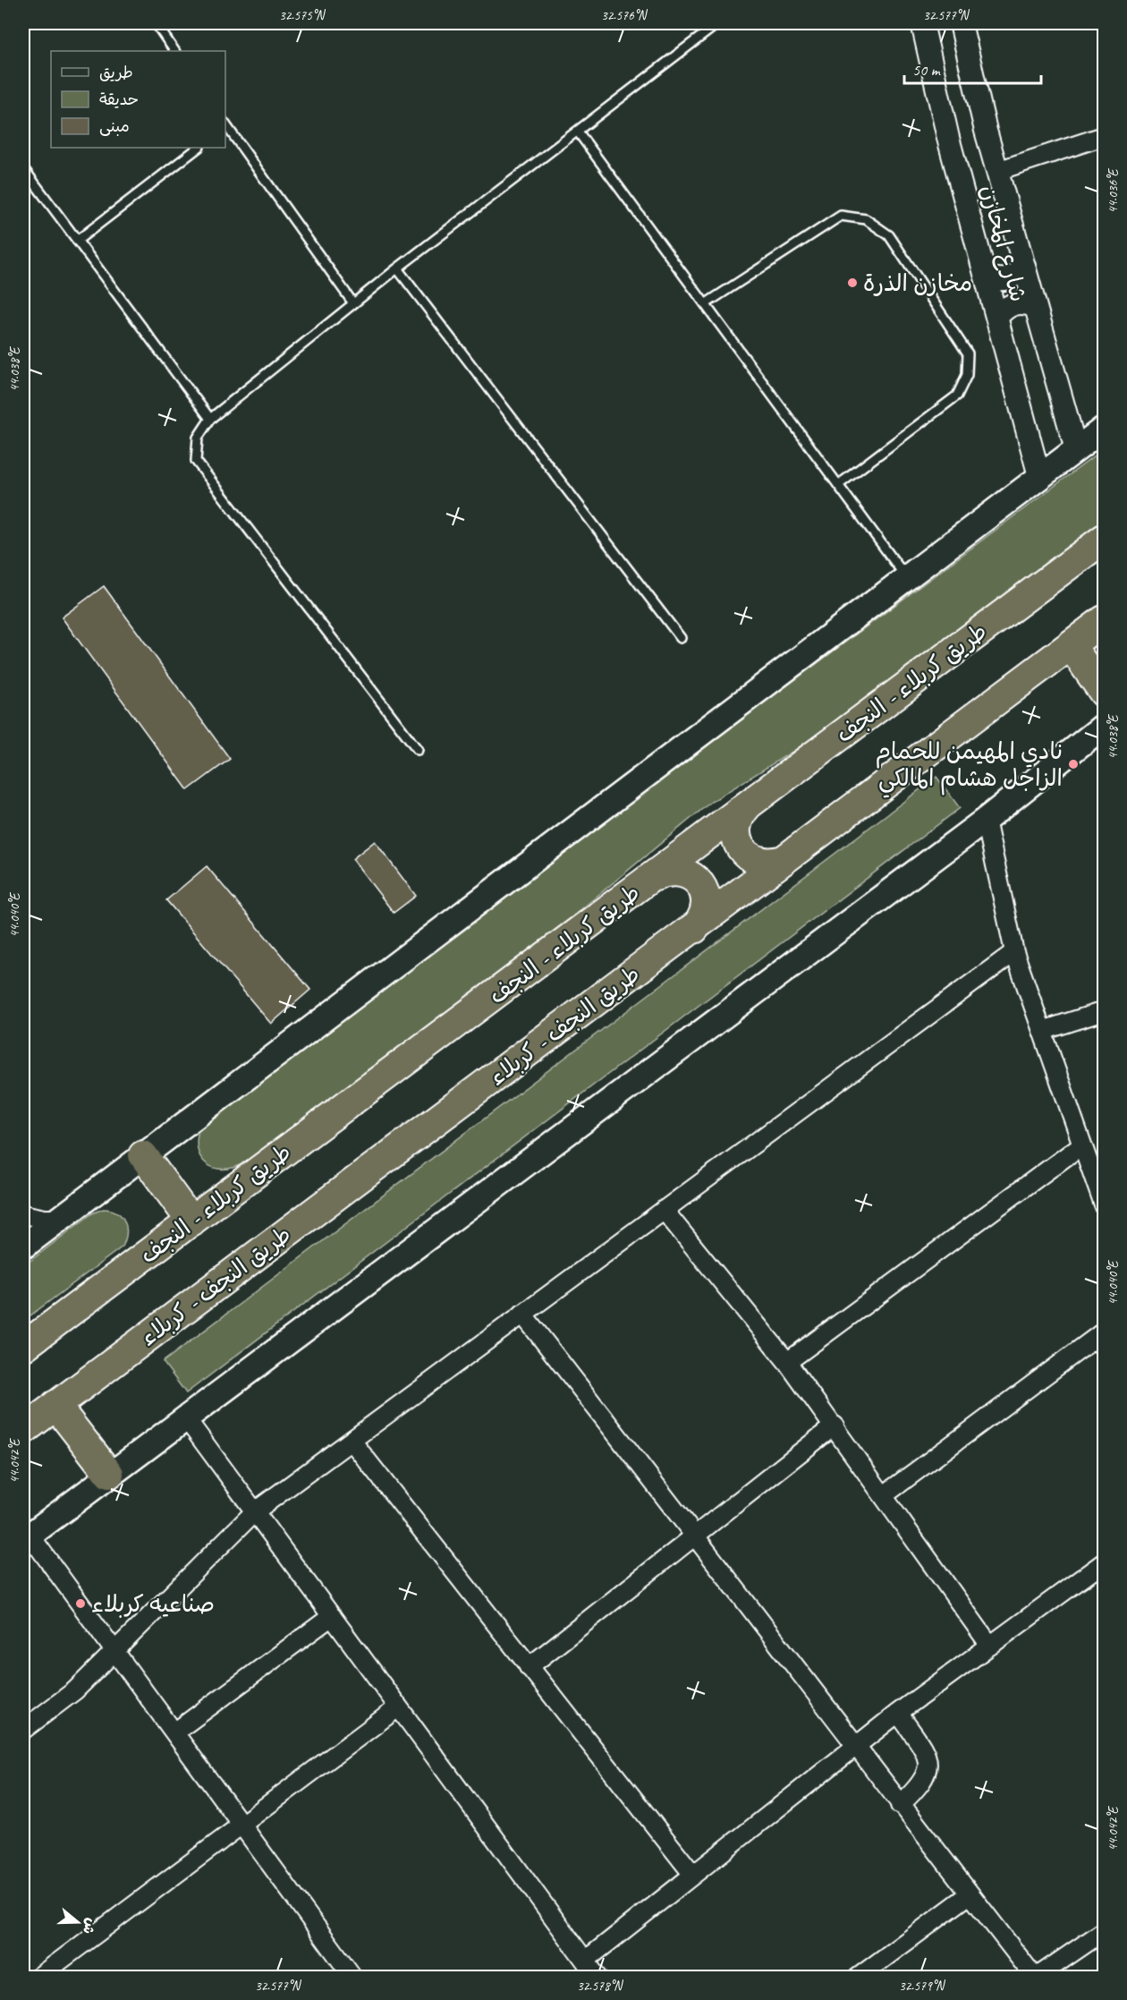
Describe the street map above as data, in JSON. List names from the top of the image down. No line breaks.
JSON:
{"streets":{"highway":["طريق كربلاء - النجف","طريق النجف - كربلاء"],"street":["شارع المخازن"]},"places":["مخازن الذرة","نادي المهيمن للحمام الزاجل هشام المالكي","صناعيه كربلاء"],"legend":["طريق","حديقة","مبنى"],"scale_bar":"50 m","north":"right","coordinates":["32.575°N","32.576°N","32.577°N","44.036°E","44.038°E","44.040°E","44.042°E","32.578°N","32.579°N"]}
